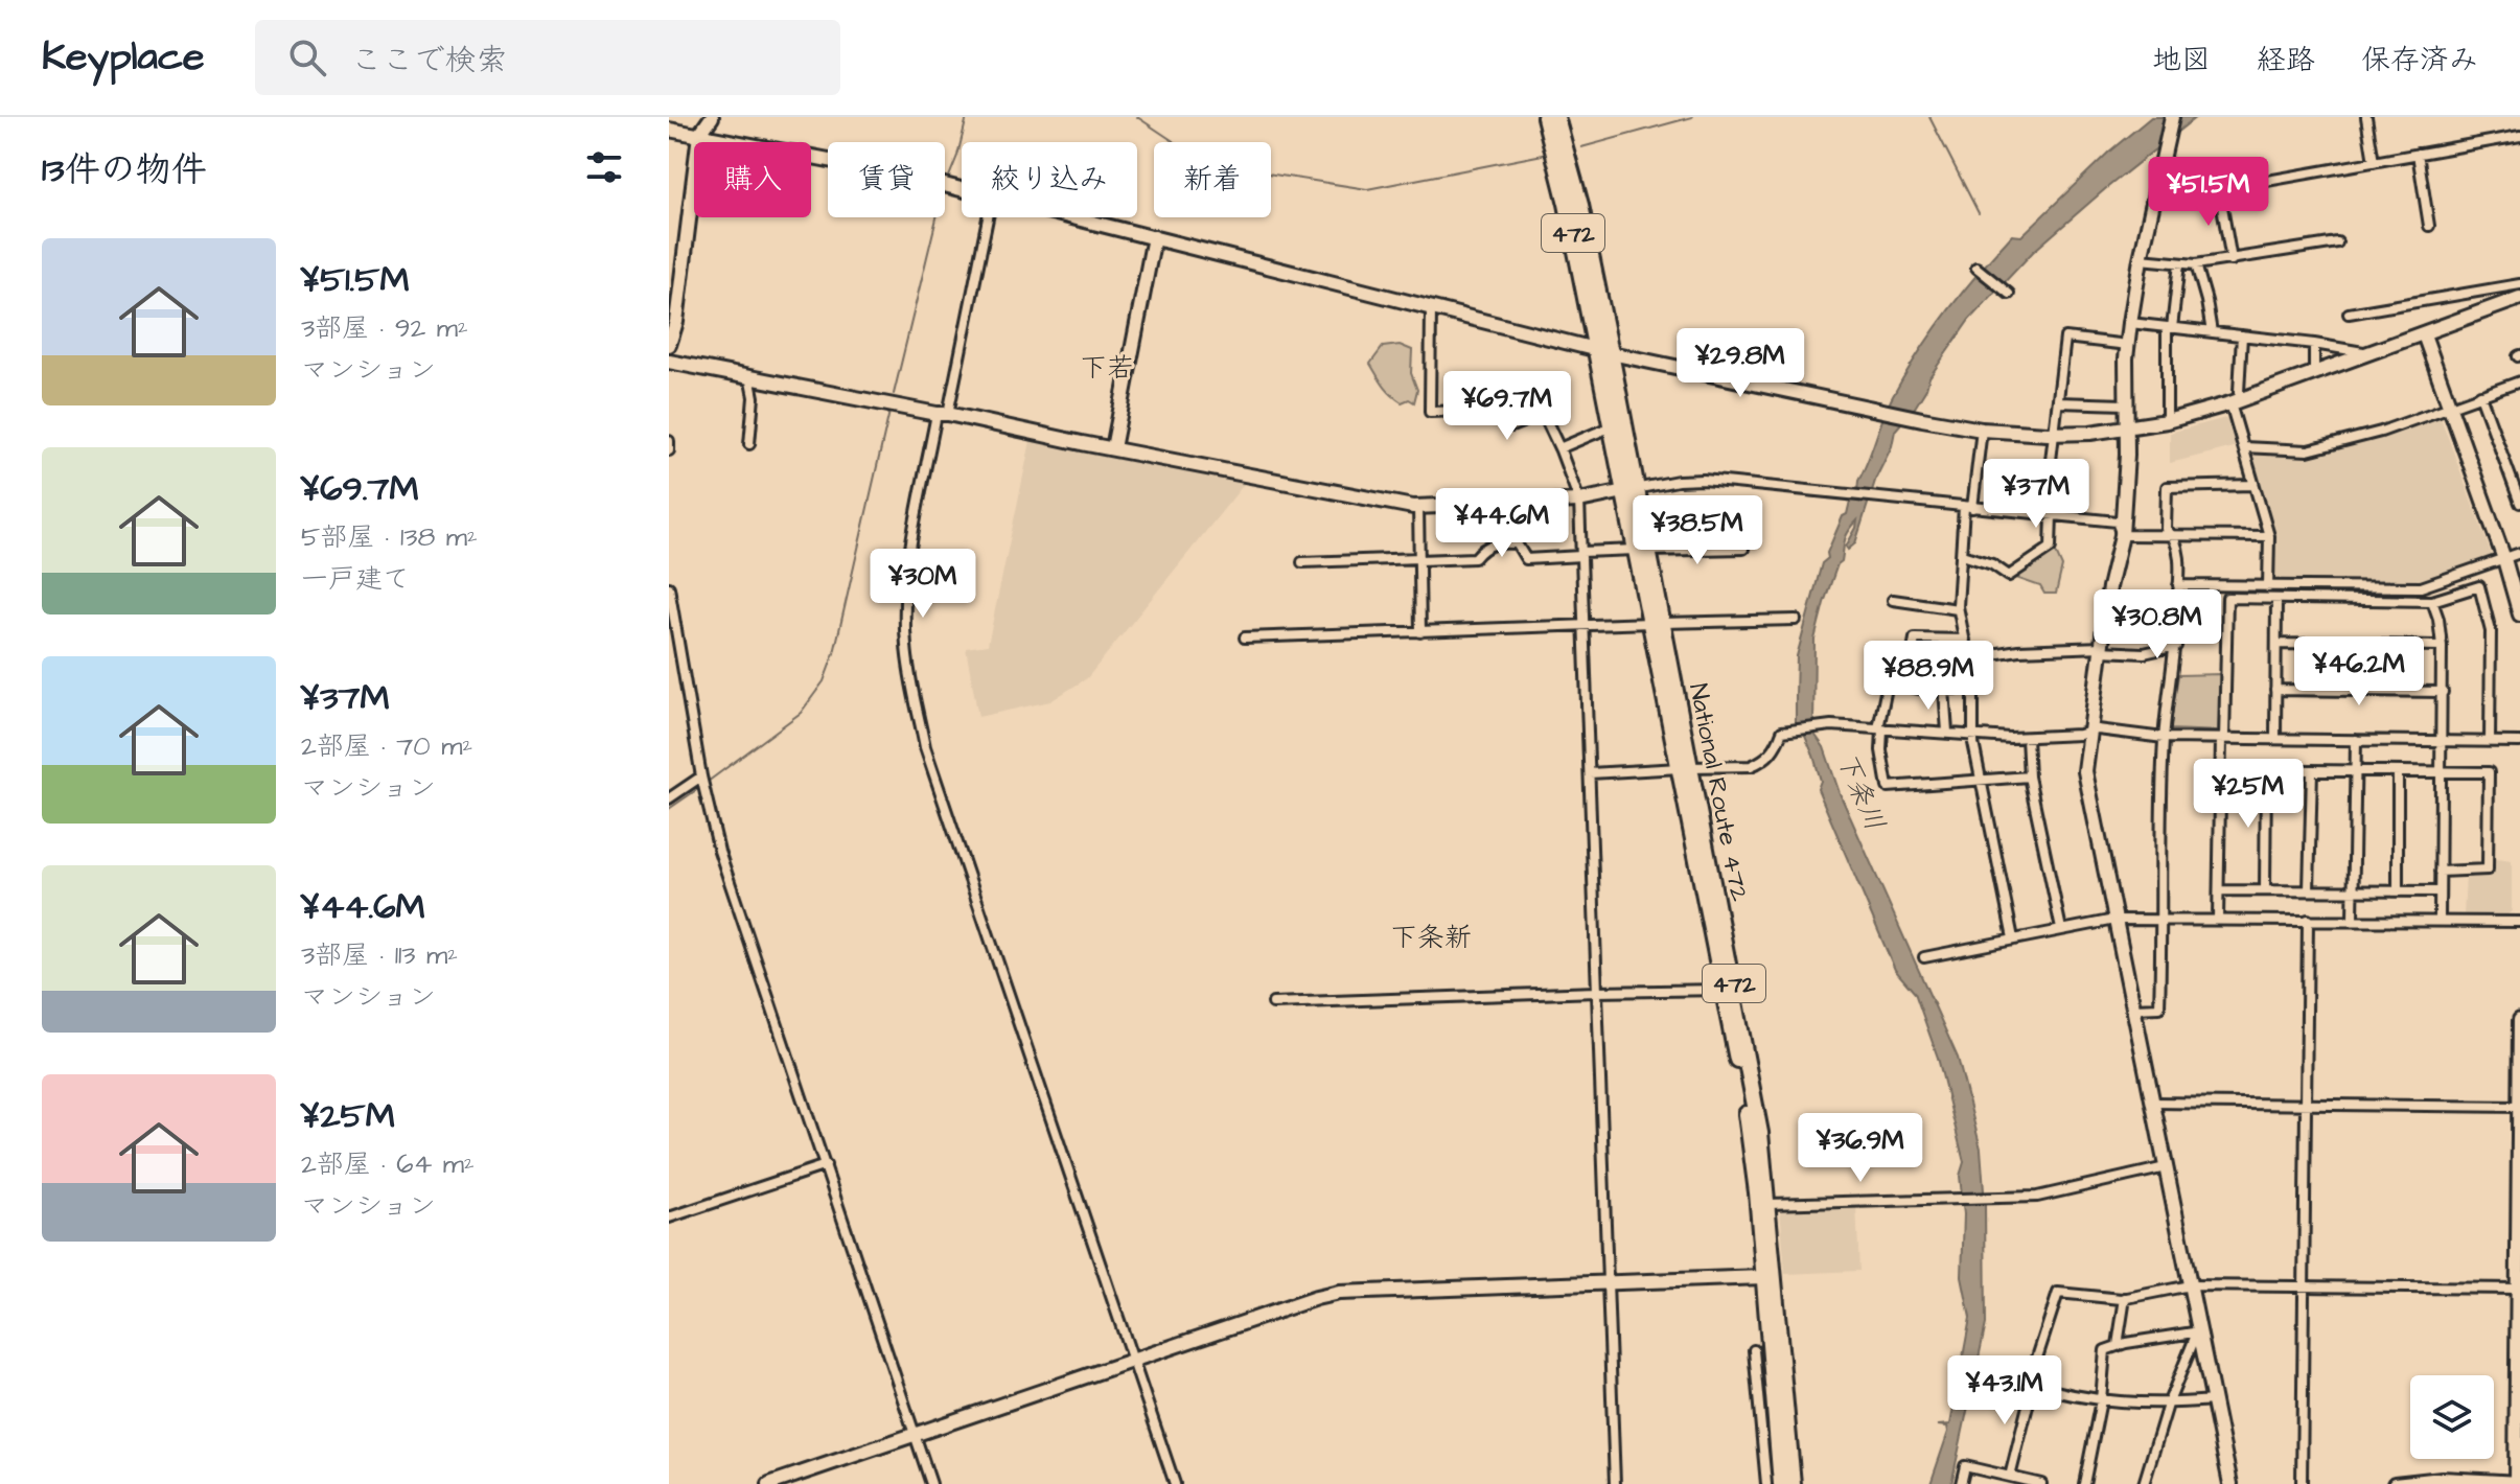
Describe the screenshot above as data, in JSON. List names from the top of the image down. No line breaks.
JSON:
{"streets":{"highway":["472","National Route 472"]},"districts":["下若","下条新"],"water":["下条川"],"page":{"header":"Keyplace","search":"ここで検索","nav":["地図","経路","保存済み"],"heading":"13件の物件","chip":["購入","賃貸","絞り込み","新着"],"price":["¥51.5M","¥29.8M","¥69.7M","¥37M","¥44.6M","¥38.5M","¥30M","¥30.8M","¥46.2M","¥88.9M","¥25M","¥36.9M","¥43.1M"],"list":[{"name":"¥51.5M","note":"3部屋 · 92 m² · マンション"},{"name":"¥69.7M","note":"5部屋 · 138 m² · 一戸建て"},{"name":"¥37M","note":"2部屋 · 70 m² · マンション"},{"name":"¥44.6M","note":"3部屋 · 113 m² · マンション"},{"name":"¥25M","note":"2部屋 · 64 m² · マンション"}]}}
